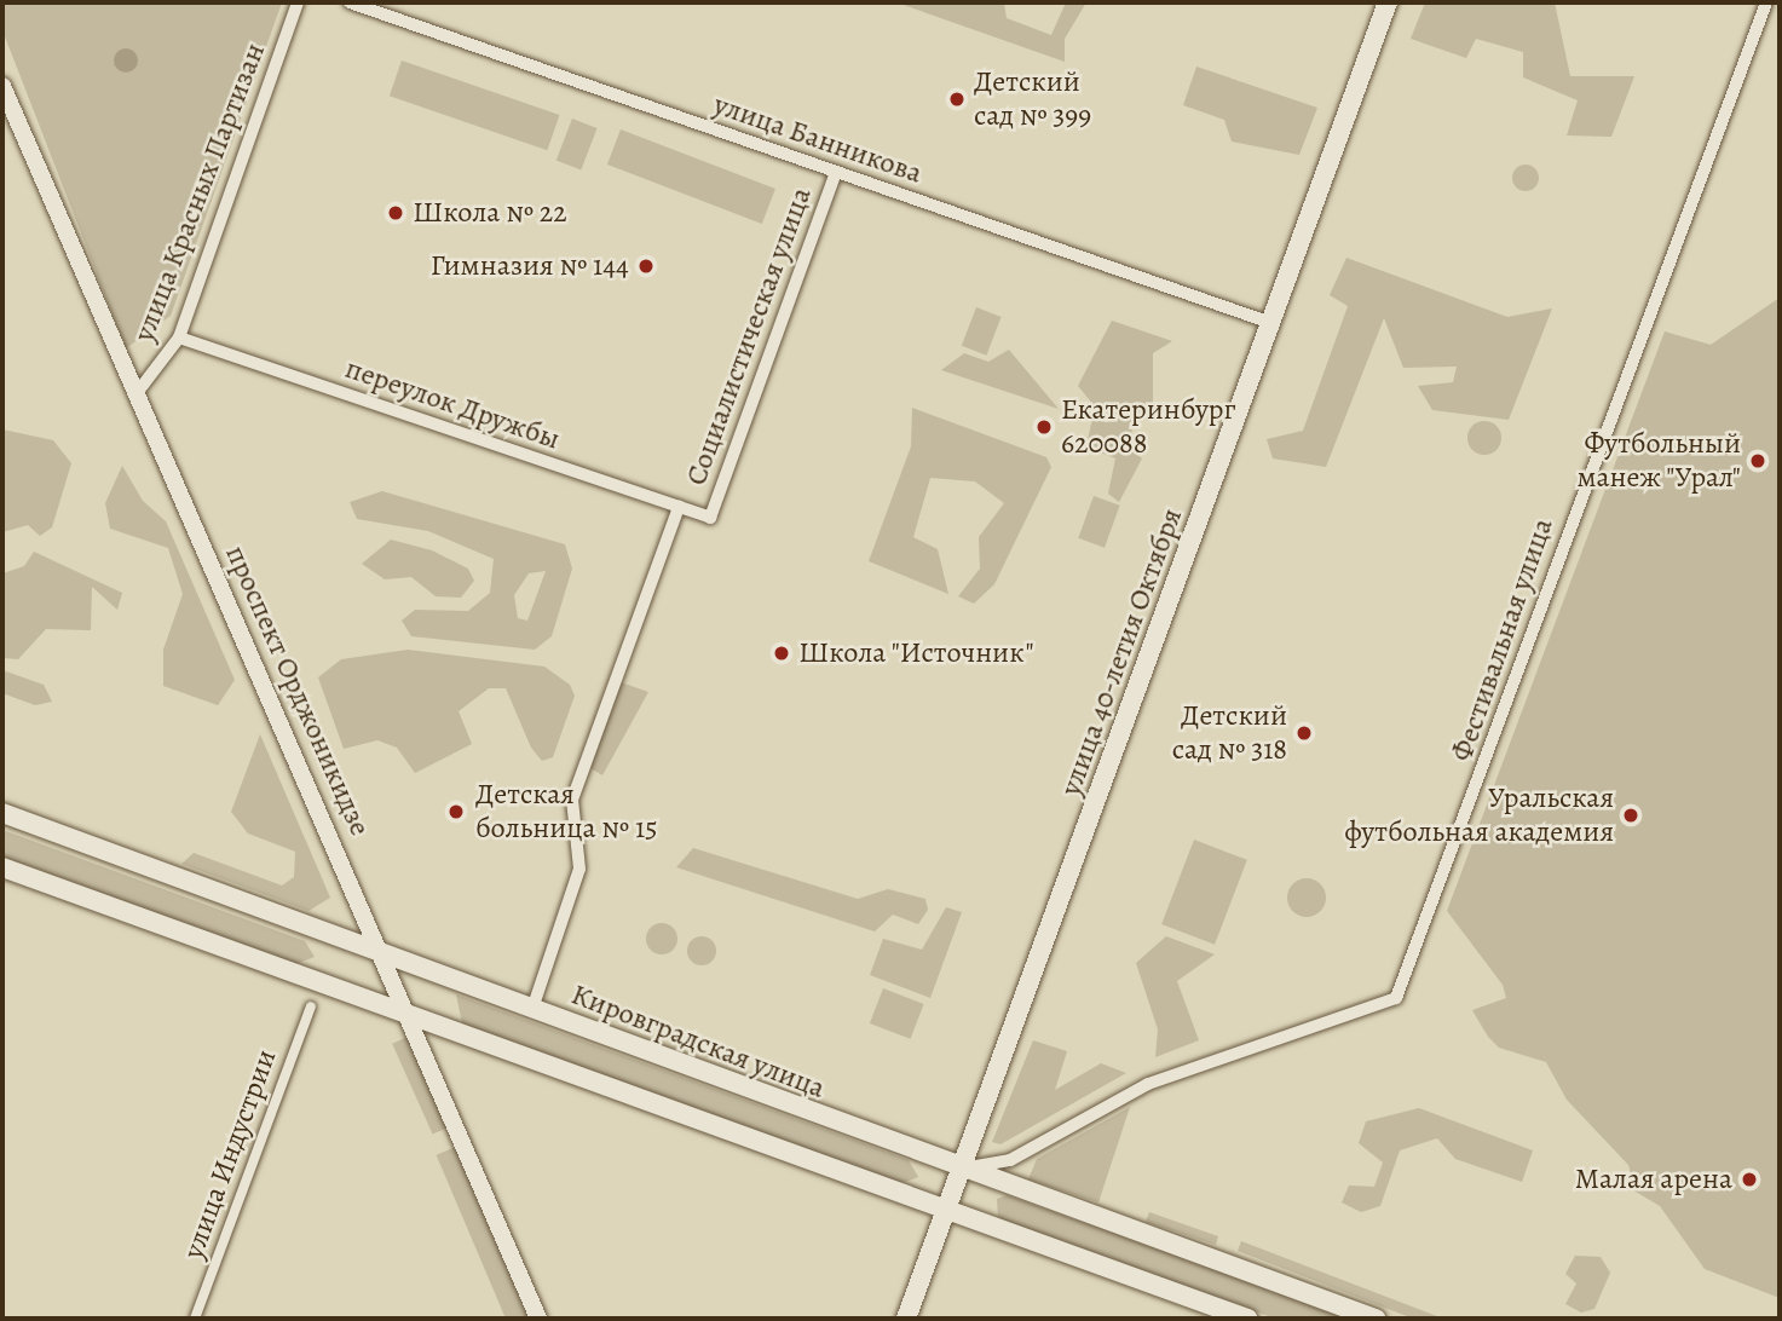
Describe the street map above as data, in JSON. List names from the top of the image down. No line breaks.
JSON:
{"streets":{"main road":["улица 40-летия Октября","Кировградская улица"],"street":["улица Банникова","улица Красных Партизан","Социалистическая улица","переулок Дружбы","Фестивальная улица","проспект Орджоникидзе","улица Индустрии"]},"crossings":[["улица Банникова","Социалистическая улица"],["улица Банникова","улица 40-летия Октября"],["улица Красных Партизан","переулок Дружбы"],["улица Красных Партизан","проспект Орджоникидзе"],["Социалистическая улица","переулок Дружбы"],["Социалистическая улица","Кировградская улица"],["Фестивальная улица","улица 40-летия Октября"],["Фестивальная улица","Кировградская улица"],["улица 40-летия Октября","Кировградская улица"],["проспект Орджоникидзе","Кировградская улица"]],"places":["Детский сад № 399","Школа № 22","Гимназия № 144","Екатеринбург 620088","Футбольный манеж \"Урал\"","Школа \"Источник\"","Детский сад № 318","Детская больница № 15","Уральская футбольная академия","Малая арена"]}
